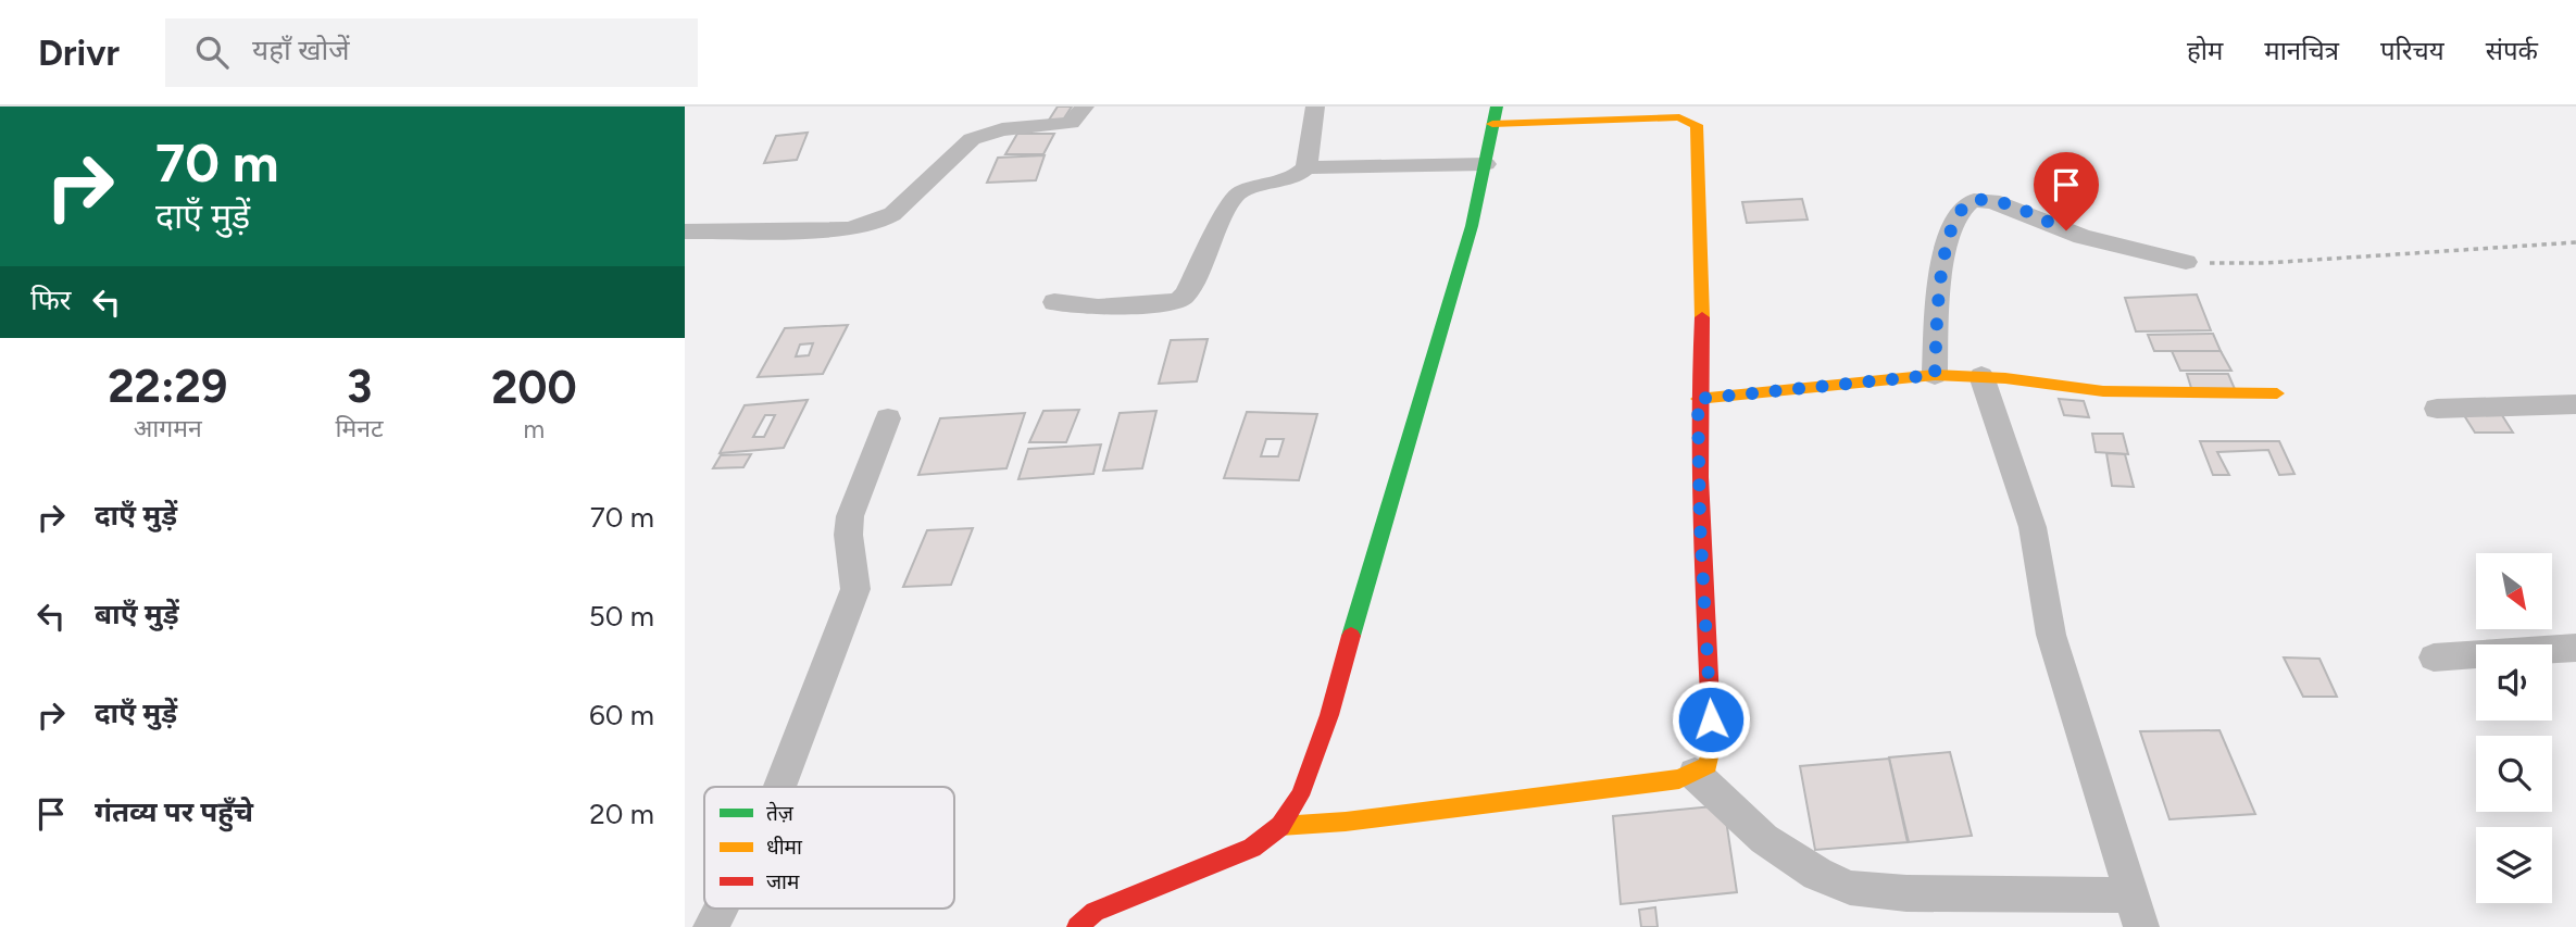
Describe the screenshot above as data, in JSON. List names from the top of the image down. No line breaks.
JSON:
{"legend":["तेज़","धीमा","जाम"],"north":"bottom right","page":{"header":"Drivr","search":"यहाँ खोजें","nav":["होम","मानचित्र","परिचय","संपर्क"],"turn":["70 m","दाएँ मुड़ें"],"then":"फिर","eta":["22:29","आगमन","3","मिनट","200","m"],"list":[{"name":"दाएँ मुड़ें","value":"70 m"},{"name":"बाएँ मुड़ें","value":"50 m"},{"name":"दाएँ मुड़ें","value":"60 m"},{"name":"गंतव्य पर पहुँचे","value":"20 m"}]}}
